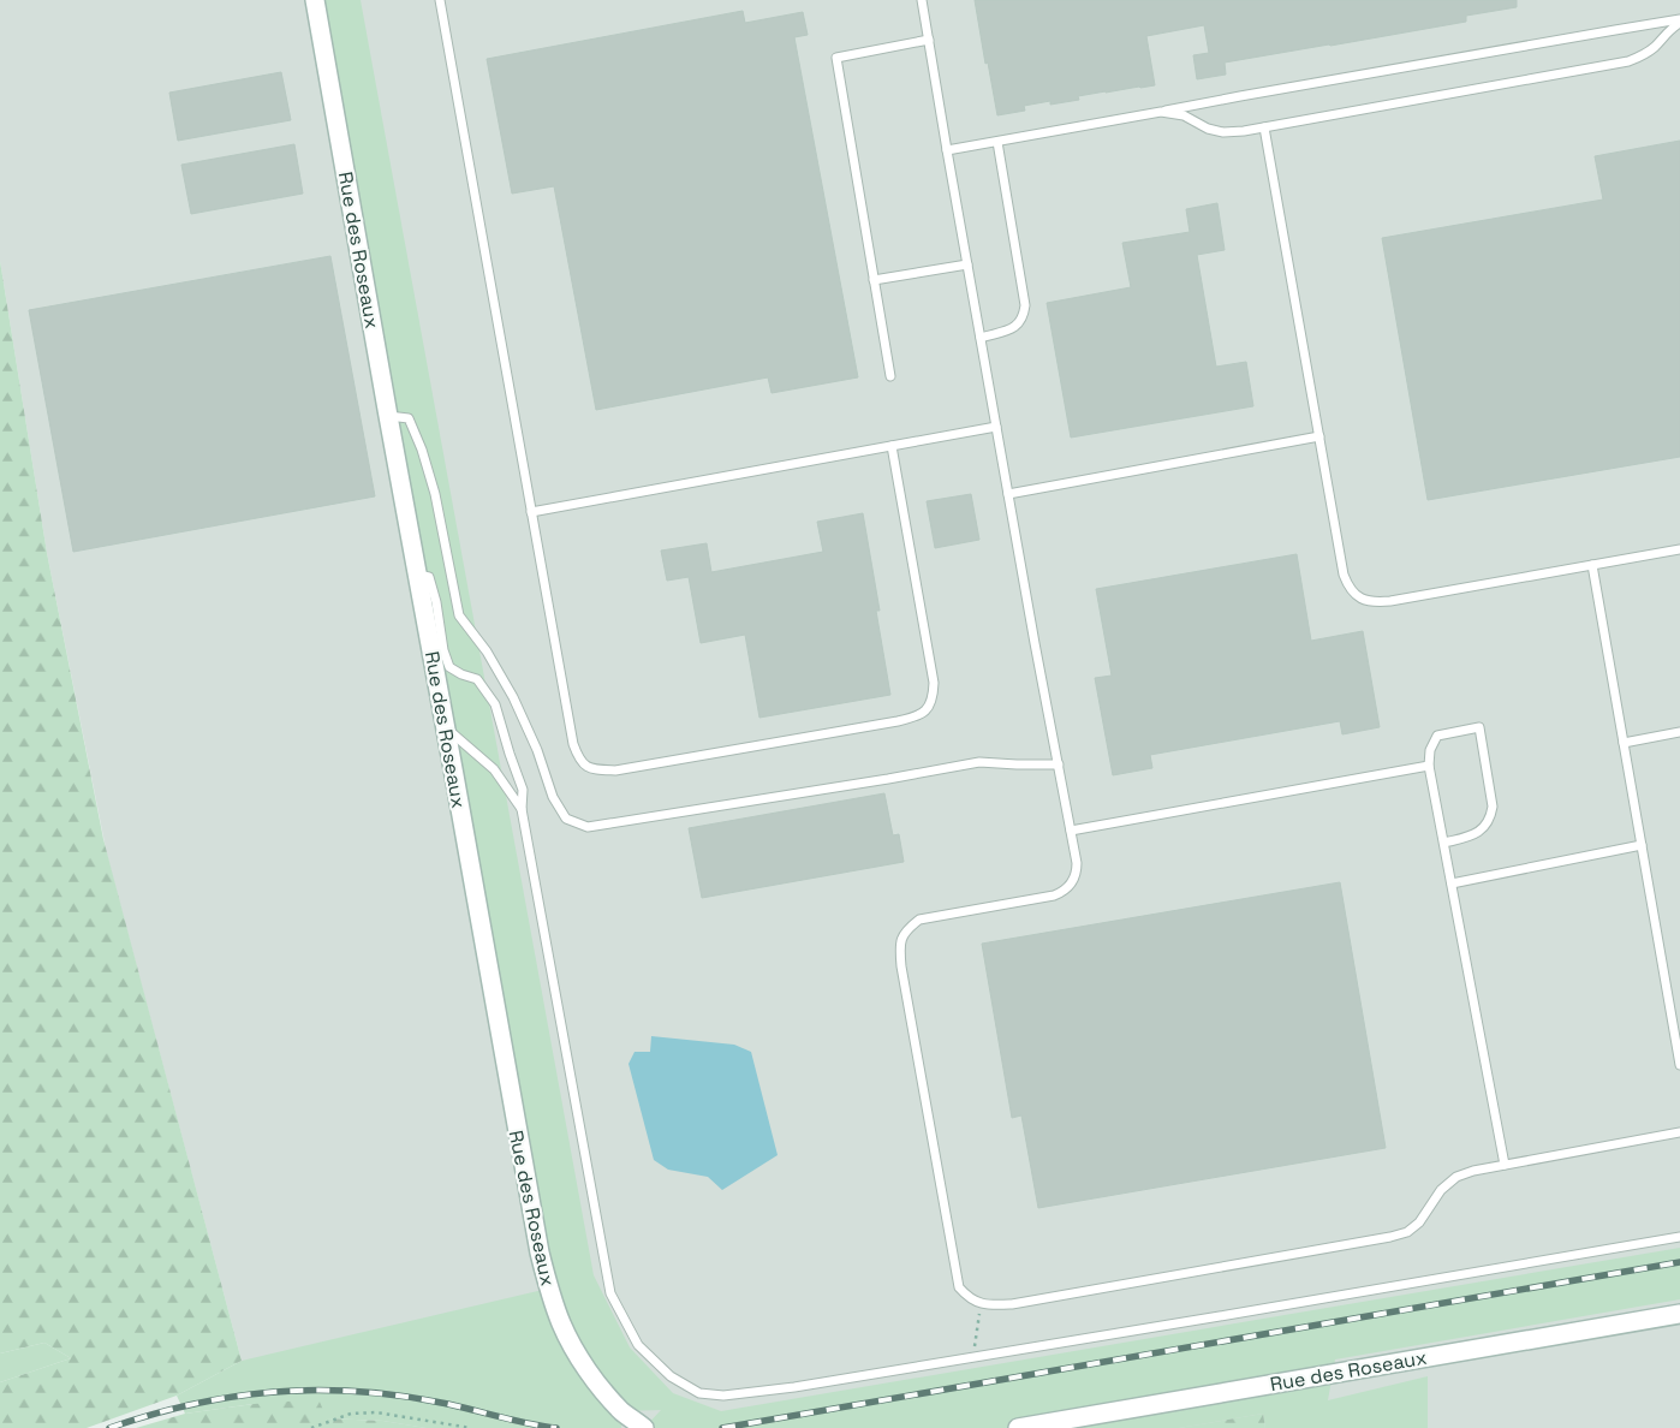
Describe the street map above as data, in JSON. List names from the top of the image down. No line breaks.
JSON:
{"streets":{"street":["Rue des Roseaux"]}}
